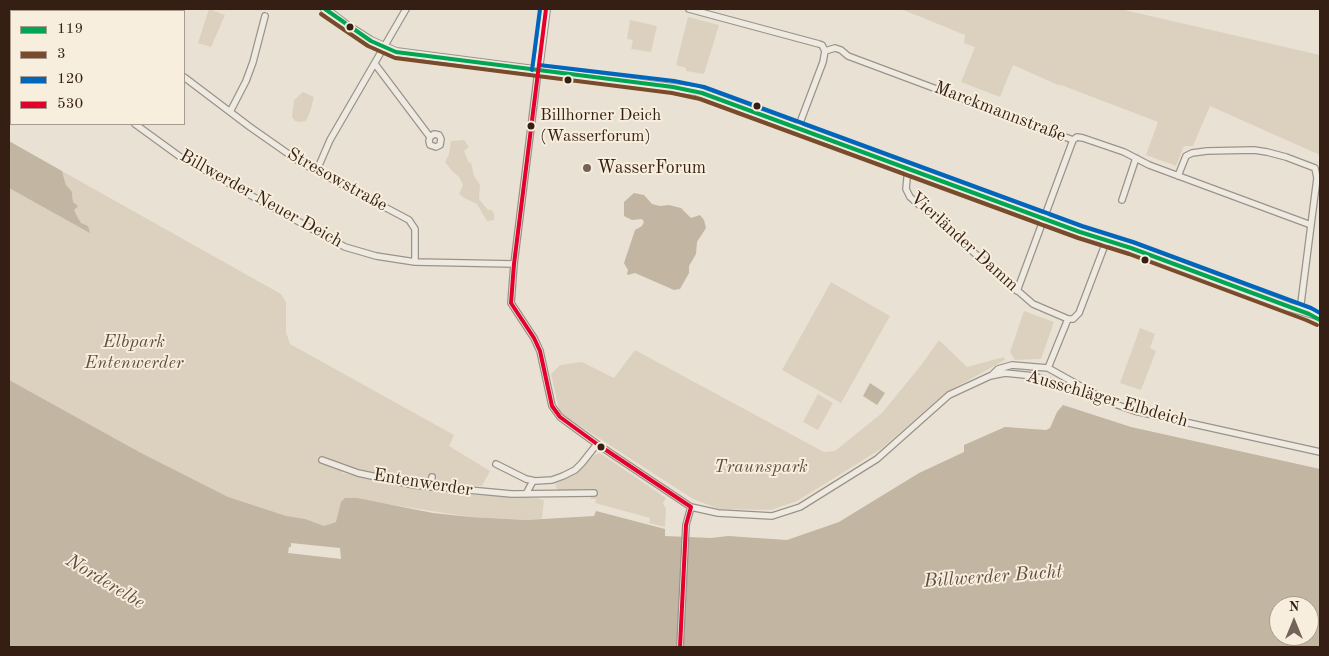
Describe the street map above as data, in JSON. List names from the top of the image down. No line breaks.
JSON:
{"streets":{"street":["Marckmannstraße","Stresowstraße","Billwerder Neuer Deich","Vierländer Damm","Ausschläger Elbdeich","Entenwerder"]},"crossings":[["Stresowstraße","Billwerder Neuer Deich"],["Billwerder Neuer Deich","Ausschläger Elbdeich"],["Vierländer Damm","Ausschläger Elbdeich"]],"water":["Billwerder Bucht","Norderelbe"],"parks":["Elbpark Entenwerder","Traunspark"],"places":["Billhorner Deich (Wasserforum)","WasserForum"],"lines":["transit line 119","transit line 120","transit line 530","transit line 3"],"legend":["119","3","120","530"],"north":"top"}
